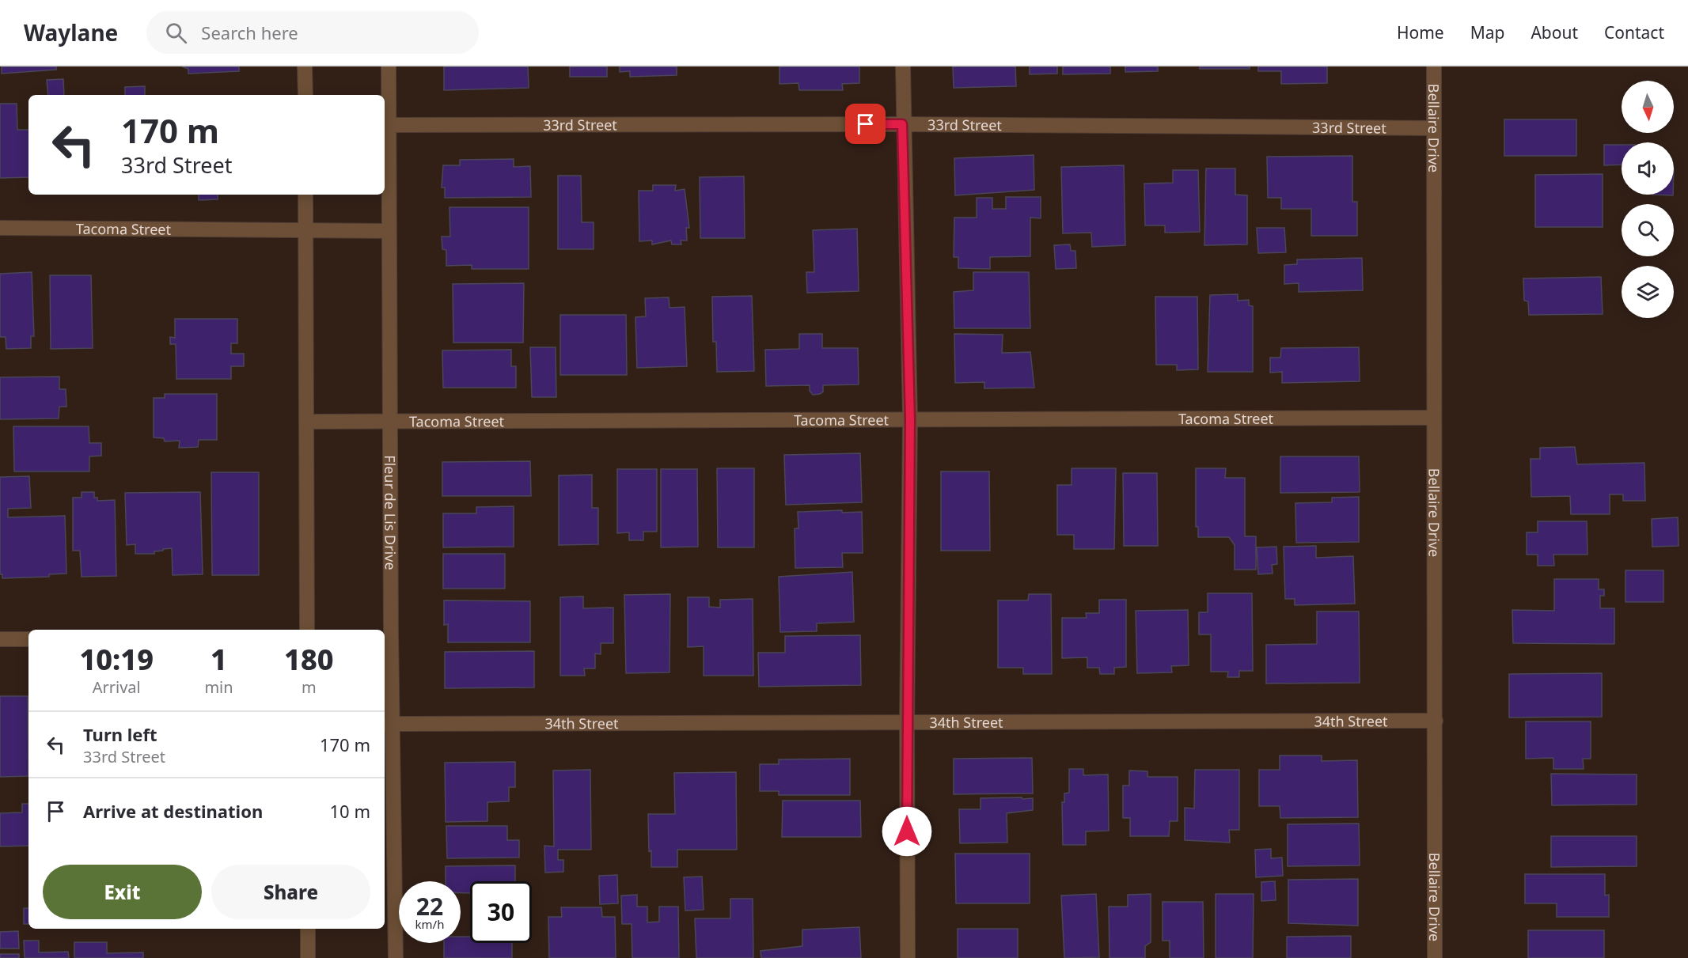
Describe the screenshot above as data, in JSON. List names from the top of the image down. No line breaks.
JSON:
{"streets":{"street":["33rd Street","Bellaire Drive","Tacoma Street","Fleur de Lis Drive","34th Street"]},"crossings":[["33rd Street","Bellaire Drive"],["33rd Street","Fleur de Lis Drive"],["Bellaire Drive","Tacoma Street"],["Bellaire Drive","34th Street"],["Tacoma Street","Fleur de Lis Drive"],["Fleur de Lis Drive","34th Street"]],"north":"bottom","page":{"header":"Waylane","search":"Search here","nav":["Home","Map","About","Contact"],"turn":["170 m","33rd Street"],"eta":["10:19","Arrival","1","min","180","m"],"list":[{"name":"Turn left","note":"33rd Street","value":"170 m"},{"name":"Arrive at destination","value":"10 m"}],"buttons":["Exit","Share"],"speed":"22 km/h","limit":"30"}}
